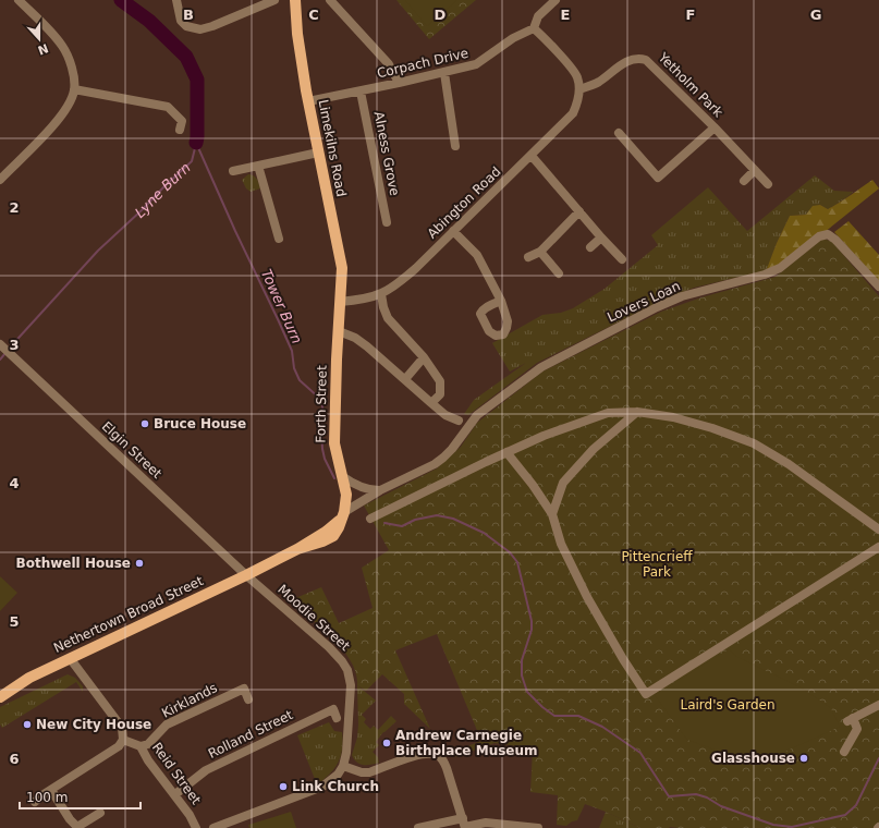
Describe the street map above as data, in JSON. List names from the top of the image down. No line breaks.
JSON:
{"streets":{"main road":["Limekilns Road","Forth Street","Nethertown Broad Street"],"street":["Corpach Drive","Yetholm Park","Alness Grove","Abington Road","Lovers Loan","Elgin Street","Moodie Street","Kirklands","Rolland Street","Reid Street"]},"crossings":[["Corpach Drive","Limekilns Road"],["Corpach Drive","Alness Grove"],["Yetholm Park","Abington Road"],["Limekilns Road","Abington Road"],["Limekilns Road","Forth Street"],["Abington Road","Forth Street"],["Lovers Loan","Forth Street"],["Lovers Loan","Nethertown Broad Street"],["Forth Street","Nethertown Broad Street"],["Elgin Street","Nethertown Broad Street"],["Elgin Street","Moodie Street"],["Nethertown Broad Street","Moodie Street"],["Kirklands","Reid Street"],["Rolland Street","Reid Street"]],"water":["Lyne Burn","Tower Burn"],"parks":["Pittencrieff Park","Laird's Garden"],"places":["Bruce House","Bothwell House","New City House","Andrew Carnegie Birthplace Museum","Glasshouse","Link Church"],"scale_bar":"100 m","north":"bottom","grid":{"columns":["B","C","D","E","F","G"],"rows":["2","3","4","5","6"]}}
